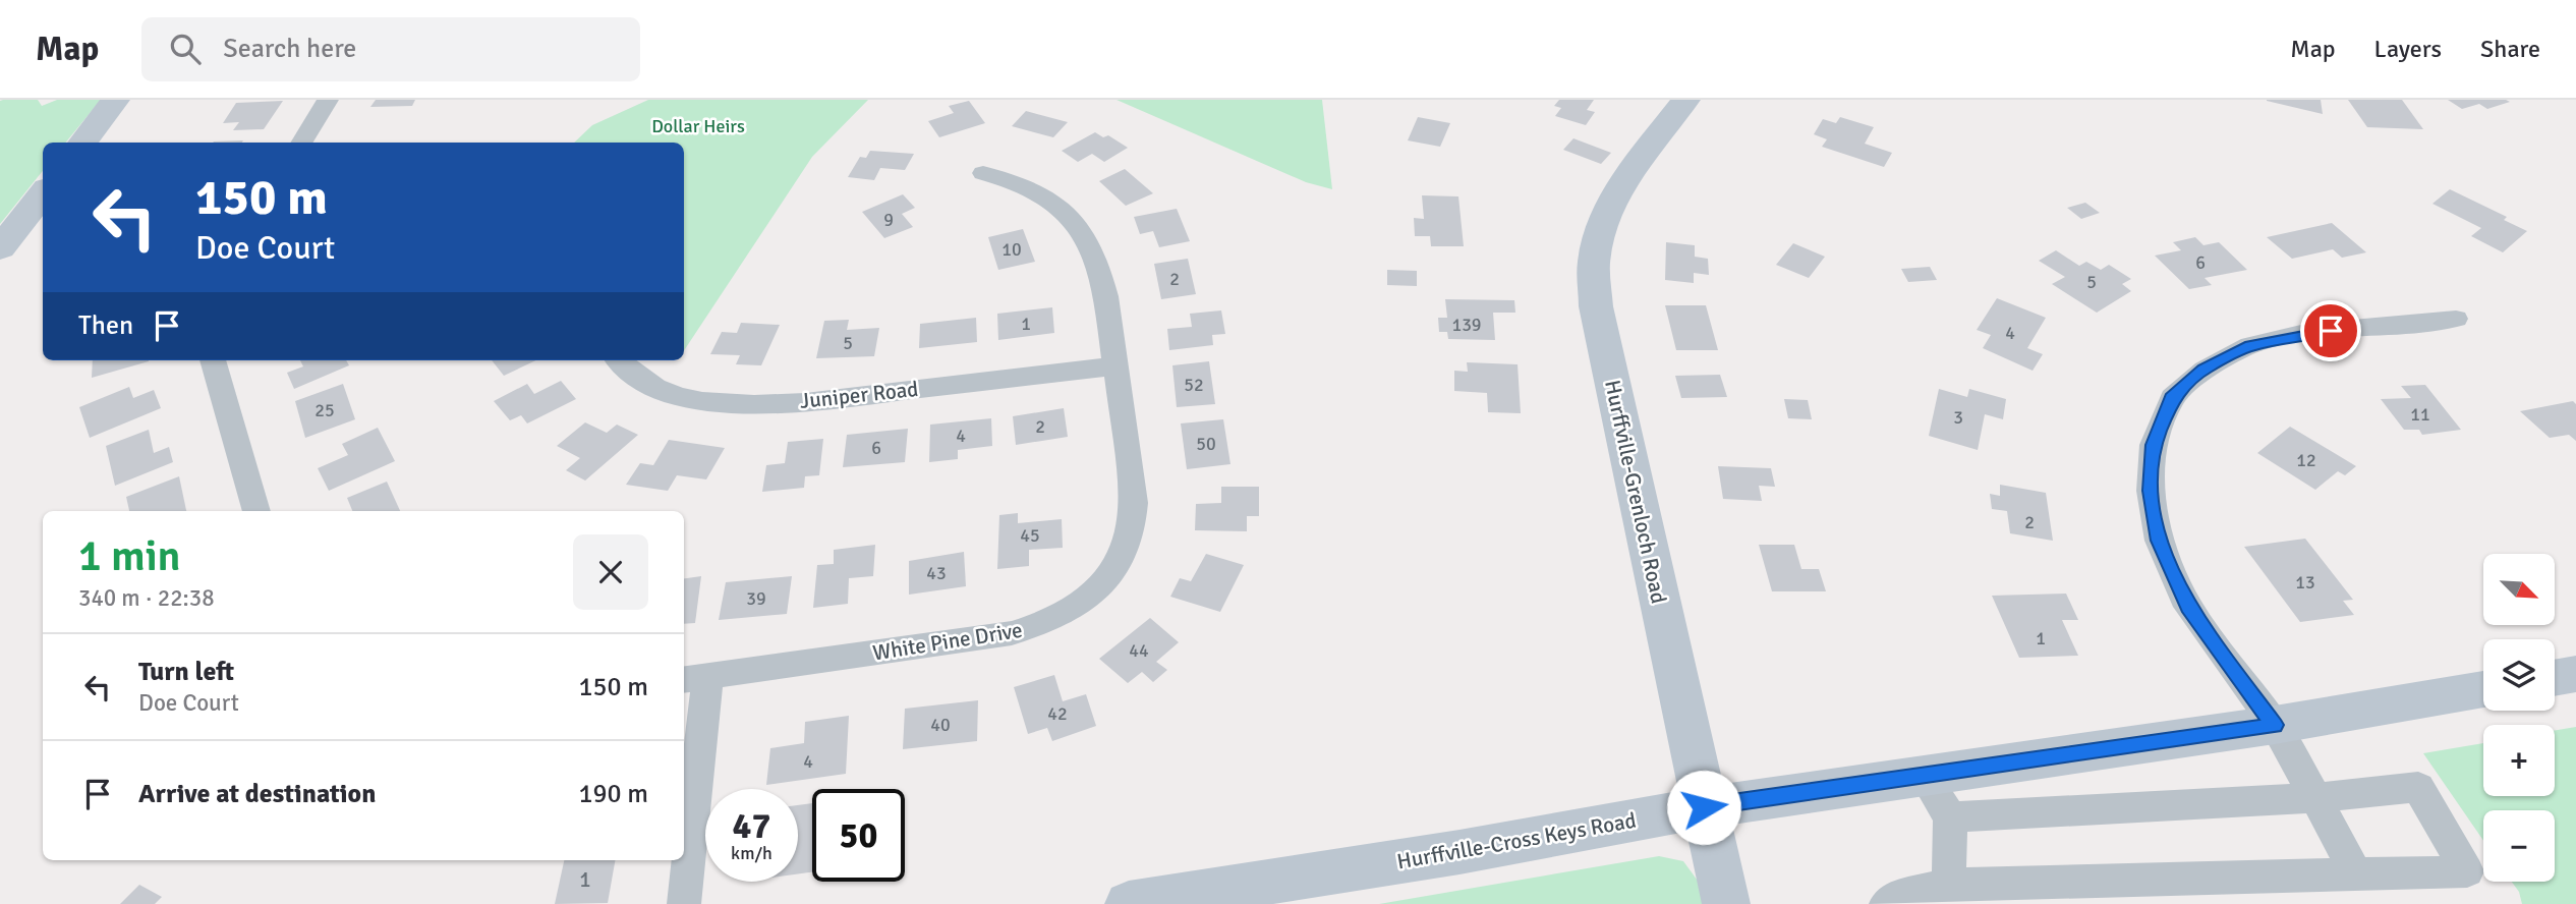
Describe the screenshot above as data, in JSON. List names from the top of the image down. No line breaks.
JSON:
{"streets":{"main road":["Hurffville-Grenloch Road","Hurffville-Cross Keys Road"],"street":["Juniper Road","White Pine Drive"]},"crossings":[["Juniper Road","White Pine Drive"],["Hurffville-Grenloch Road","Hurffville-Cross Keys Road"]],"parks":["Dollar Heirs"],"house_numbers":["9","10","6","2","5","1","139","4","5","52","25","11","3","2","4","50","6","12","2","45","43","13","39","1","44","42","40","4","1"],"north":"bottom right","page":{"header":"Map","search":"Search here","nav":["Map","Layers","Share"],"turn":["150 m","Doe Court"],"then":"Then","heading":["1 min","340 m · 22:38"],"map_buttons":["+","−"],"list":[{"name":"Turn left","note":"Doe Court","value":"150 m"},{"name":"Arrive at destination","value":"190 m"}],"speed":"47 km/h","limit":"50"}}
